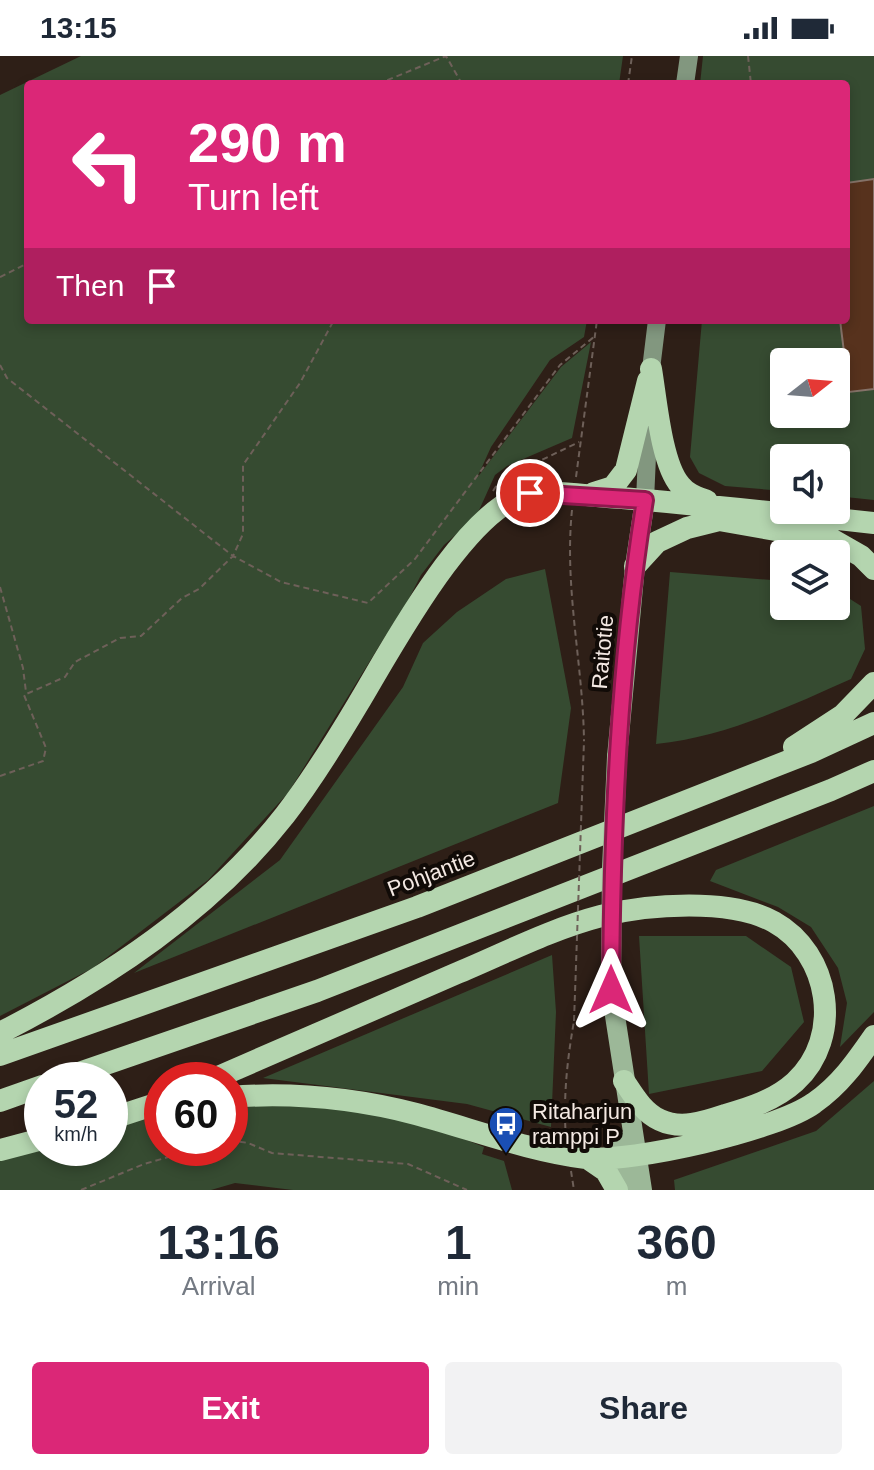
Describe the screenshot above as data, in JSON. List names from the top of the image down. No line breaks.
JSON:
{"streets":{"highway":["Pohjantie"],"main road":["Raitotie"]},"places":{"bus stop":["Ritaharjun ramppi P"]},"north":"right","page":{"status":"13:15","turn":["290 m","Turn left"],"then":"Then","speed":"52 km/h","limit":"60","eta":["13:16","Arrival","1","min","360","m"],"buttons":["Exit","Share"]}}
